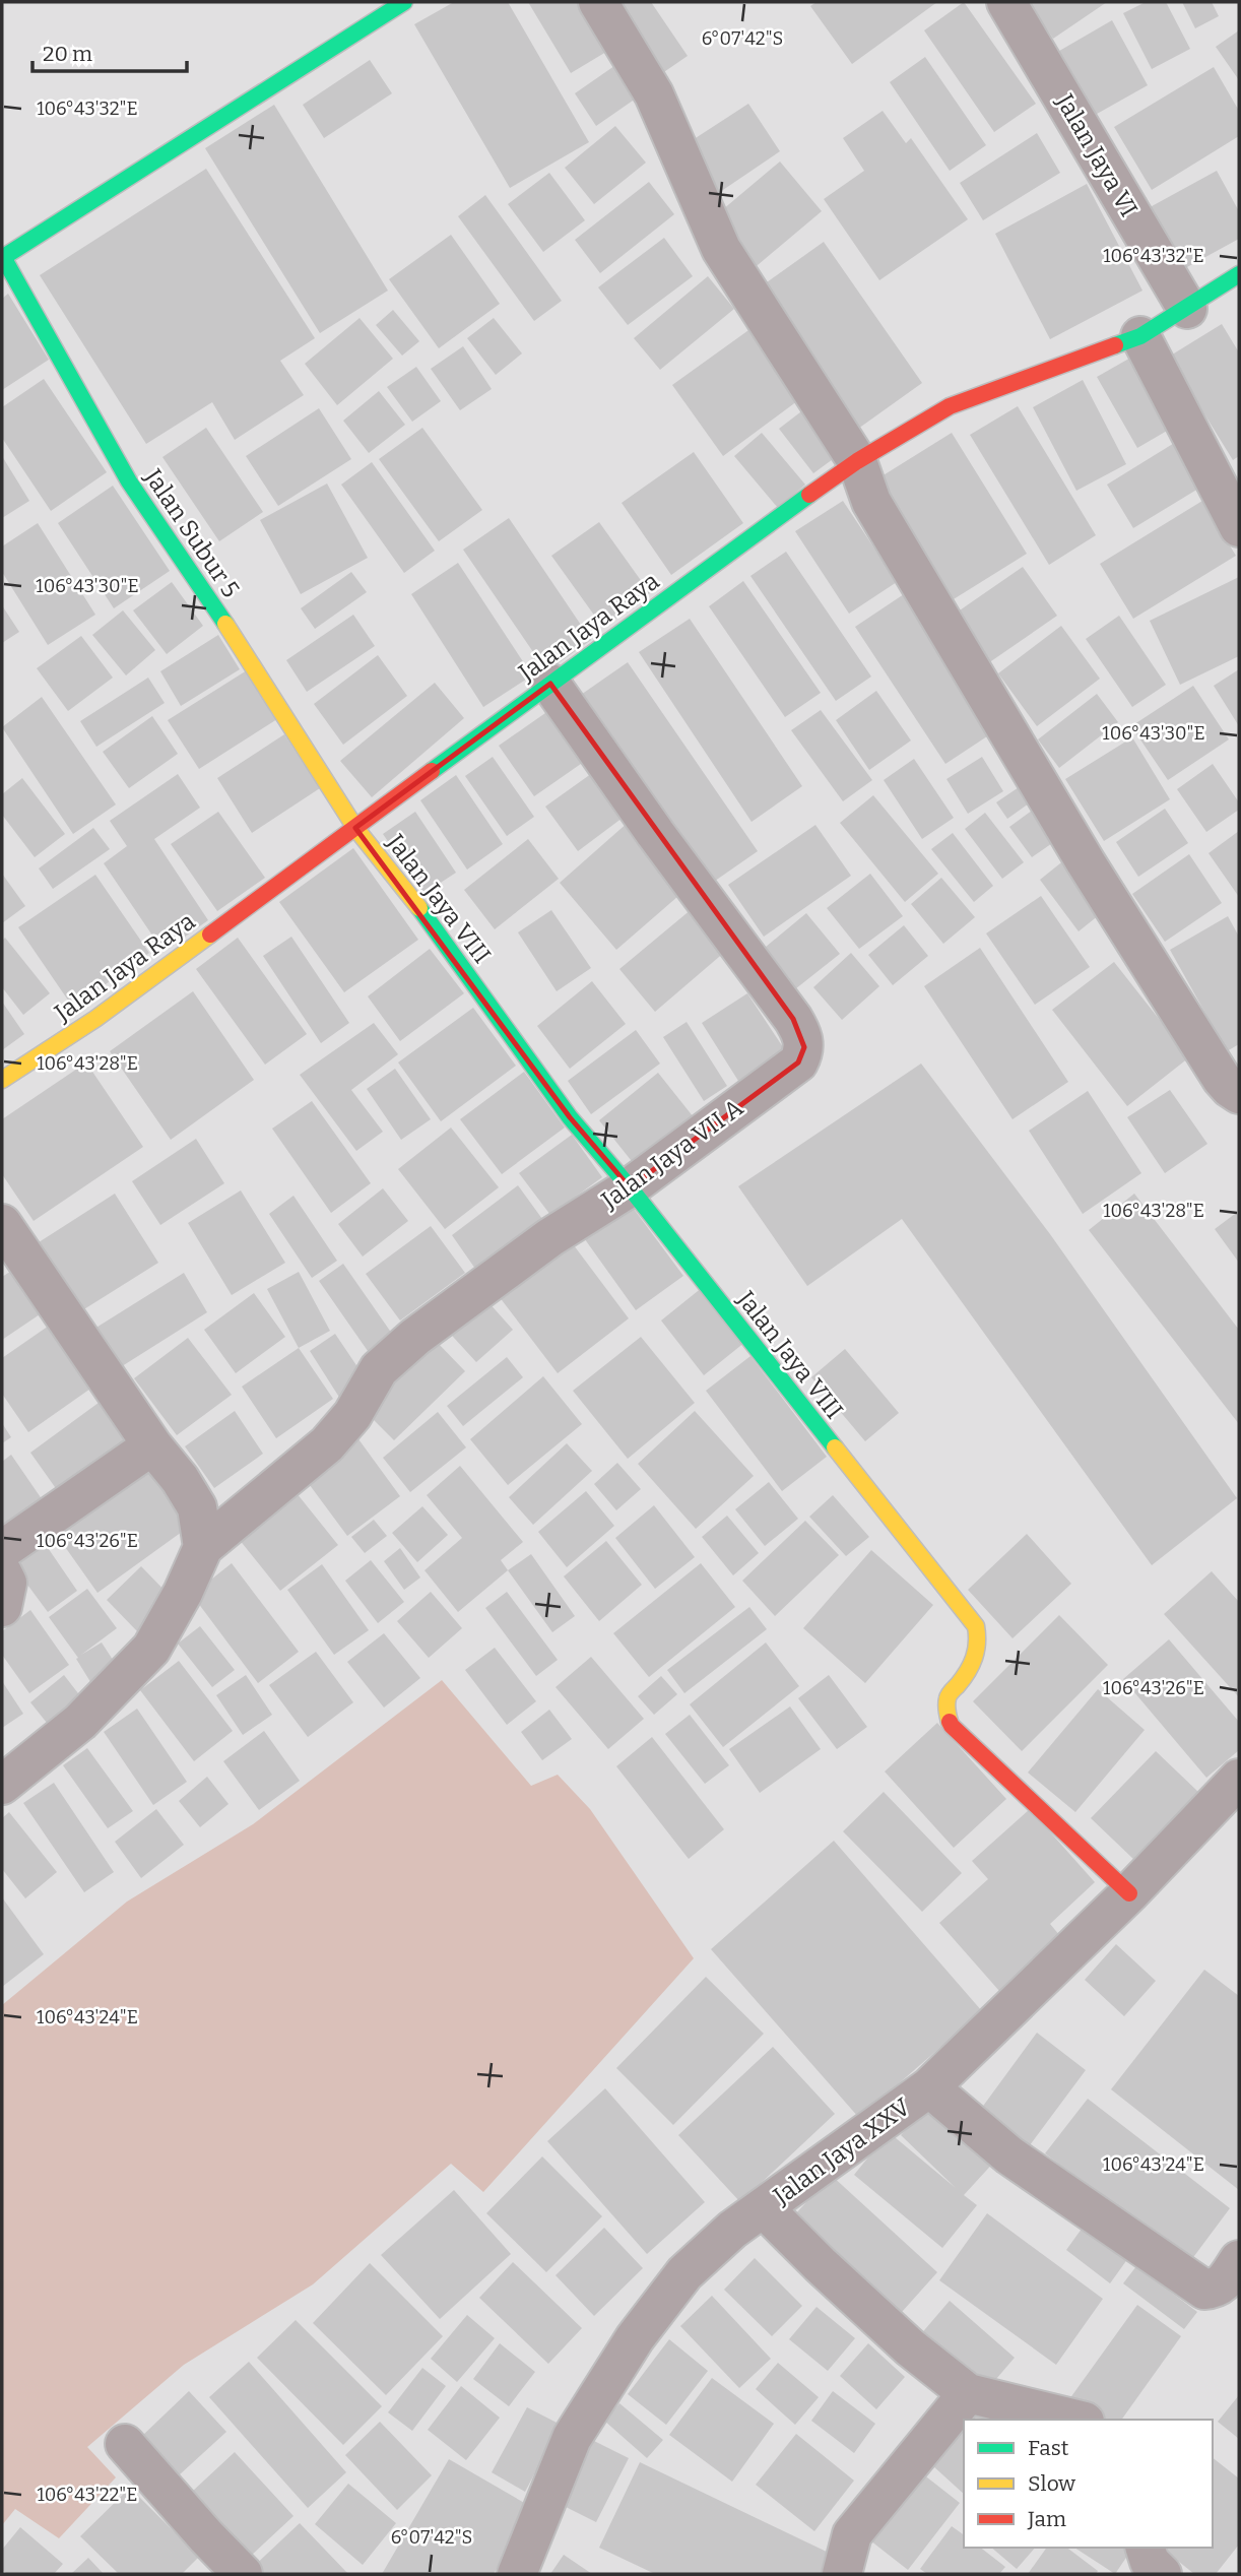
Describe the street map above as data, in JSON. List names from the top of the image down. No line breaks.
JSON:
{"streets":{"street":["Jalan Jaya VI","Jalan Subur 5","Jalan Jaya Raya","Jalan Jaya VIII","Jalan Jaya VII A","Jalan Jaya XXV"]},"crossings":[["Jalan Jaya VI","Jalan Jaya Raya"],["Jalan Subur 5","Jalan Jaya Raya"],["Jalan Subur 5","Jalan Jaya VIII"],["Jalan Jaya Raya","Jalan Jaya VIII"],["Jalan Jaya Raya","Jalan Jaya VII A"],["Jalan Jaya VIII","Jalan Jaya VII A"],["Jalan Jaya VIII","Jalan Jaya XXV"]],"legend":["Fast","Slow","Jam"],"scale_bar":"20 m","coordinates":["6°07'42\"S","106°43'32\"E","106°43'30\"E","106°43'28\"E","106°43'26\"E","106°43'24\"E","106°43'22\"E"]}
